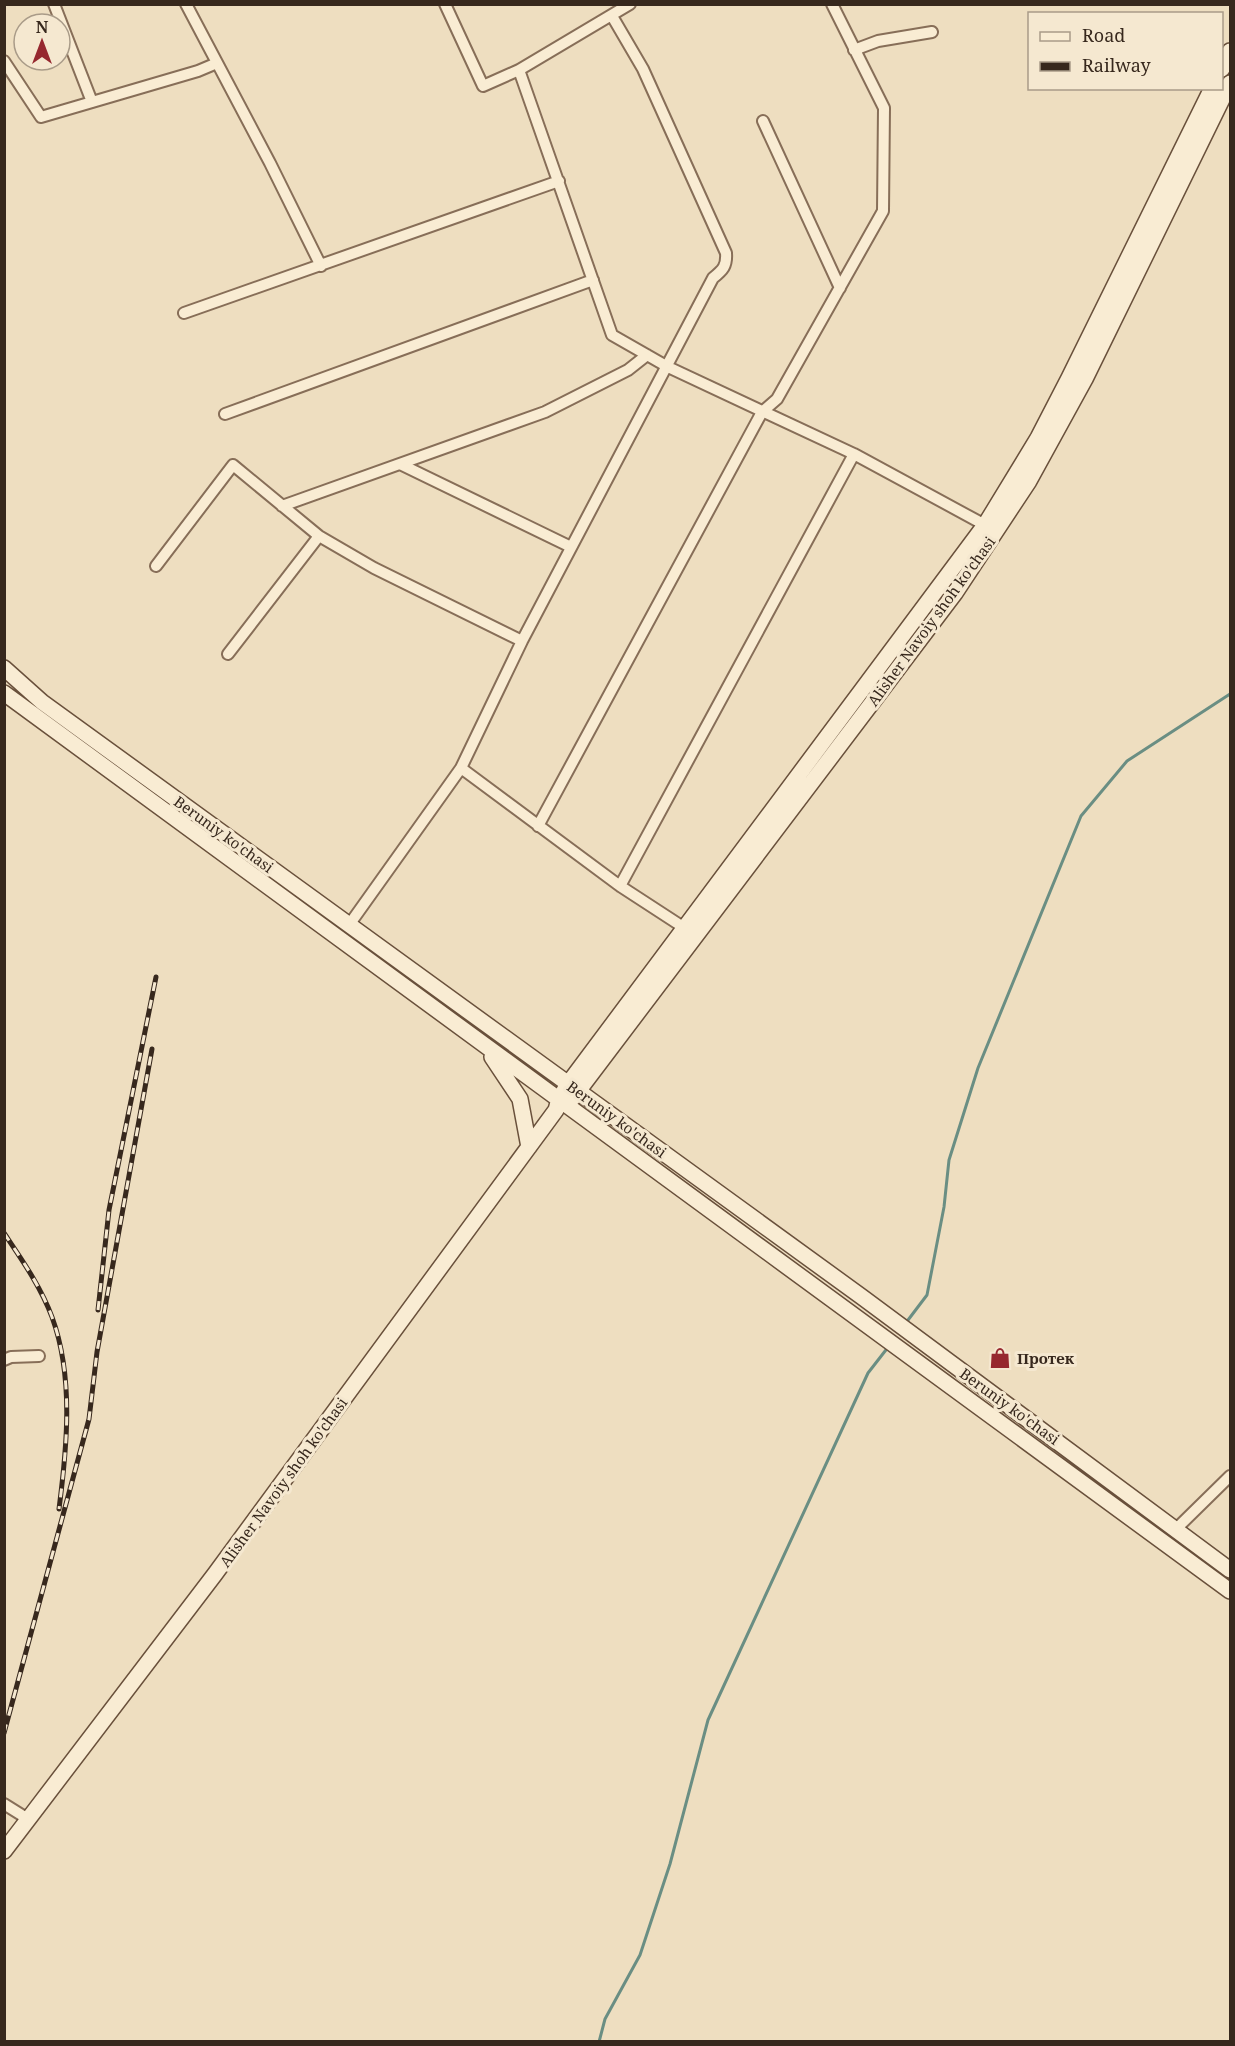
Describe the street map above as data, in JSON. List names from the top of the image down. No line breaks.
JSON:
{"streets":{"main road":["Alisher Navoiy shoh ko'chasi","Beruniy ko'chasi"]},"crossings":[["Alisher Navoiy shoh ko'chasi","Beruniy ko'chasi"]],"places":{"shop":["Протек"]},"legend":["Road","Railway"],"north":"top"}
